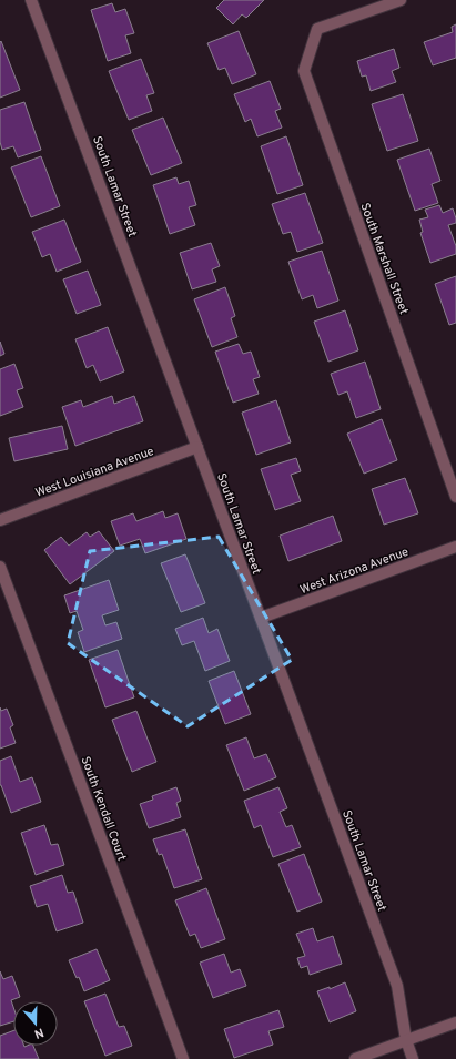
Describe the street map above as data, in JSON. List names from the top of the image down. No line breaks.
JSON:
{"streets":{"street":["South Lamar Street","South Marshall Street","West Louisiana Avenue","West Arizona Avenue","South Kendall Court"]},"crossings":[["South Lamar Street","West Louisiana Avenue"],["South Lamar Street","West Arizona Avenue"]],"north":"bottom"}
